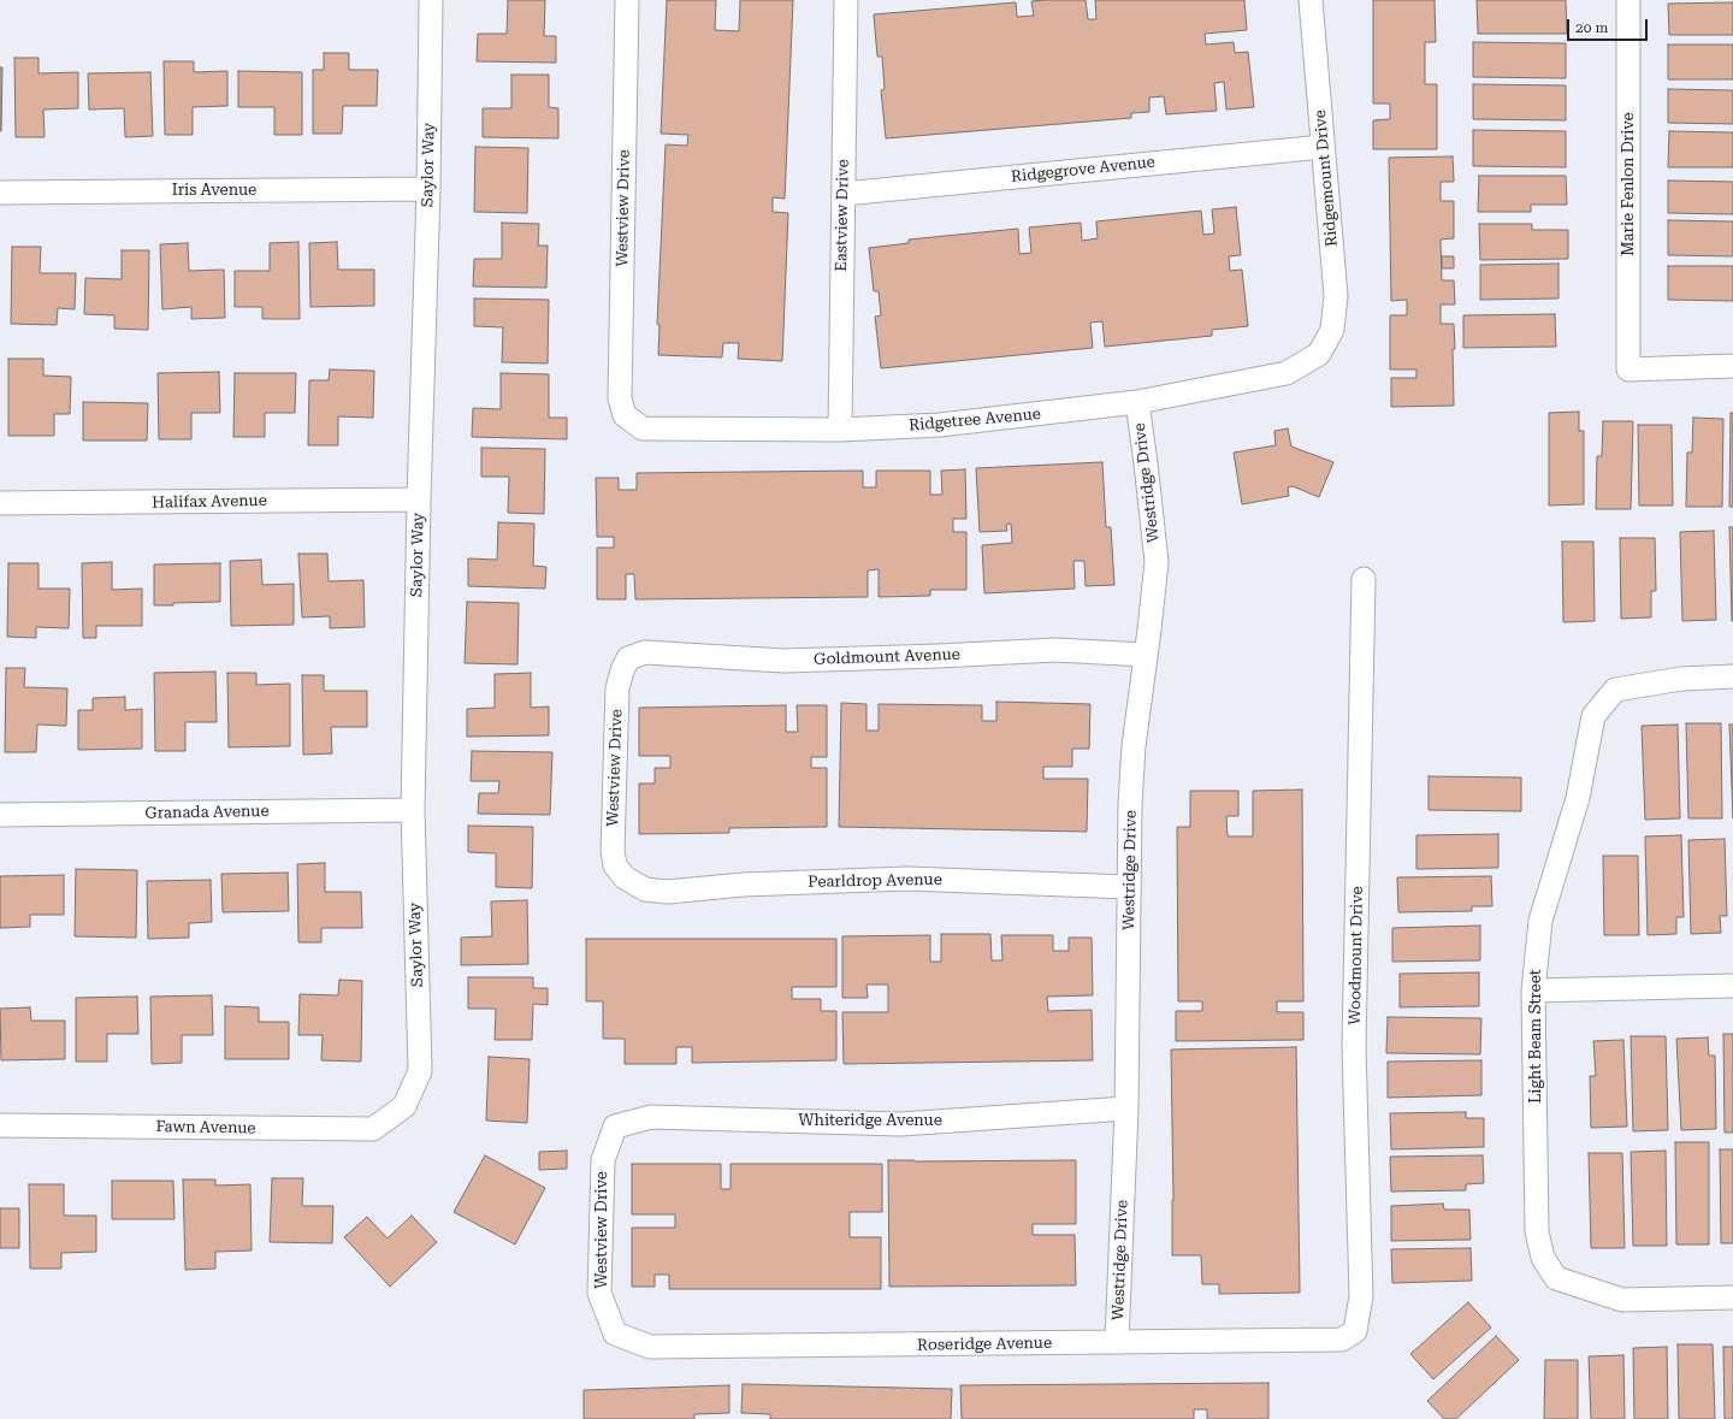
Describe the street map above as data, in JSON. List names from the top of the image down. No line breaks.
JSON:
{"streets":{"street":["Saylor Way","Ridgegrove Avenue","Ridgemount Drive","Marie Fenlon Drive","Iris Avenue","Westview Drive","Eastview Drive","Ridgetree Avenue","Westridge Drive","Halifax Avenue","Goldmount Avenue","Granada Avenue","Pearldrop Avenue","Woodmount Drive","Light Beam Street","Whiteridge Avenue","Fawn Avenue","Roseridge Avenue"]},"crossings":[["Saylor Way","Iris Avenue"],["Saylor Way","Halifax Avenue"],["Saylor Way","Granada Avenue"],["Saylor Way","Fawn Avenue"],["Ridgegrove Avenue","Ridgemount Drive"],["Ridgegrove Avenue","Eastview Drive"],["Ridgemount Drive","Ridgetree Avenue"],["Westview Drive","Ridgetree Avenue"],["Westview Drive","Goldmount Avenue"],["Westview Drive","Pearldrop Avenue"],["Westview Drive","Whiteridge Avenue"],["Westview Drive","Roseridge Avenue"],["Eastview Drive","Ridgetree Avenue"],["Ridgetree Avenue","Westridge Drive"],["Westridge Drive","Goldmount Avenue"],["Westridge Drive","Pearldrop Avenue"],["Westridge Drive","Whiteridge Avenue"],["Westridge Drive","Roseridge Avenue"],["Woodmount Drive","Roseridge Avenue"]],"scale_bar":"20 m"}
